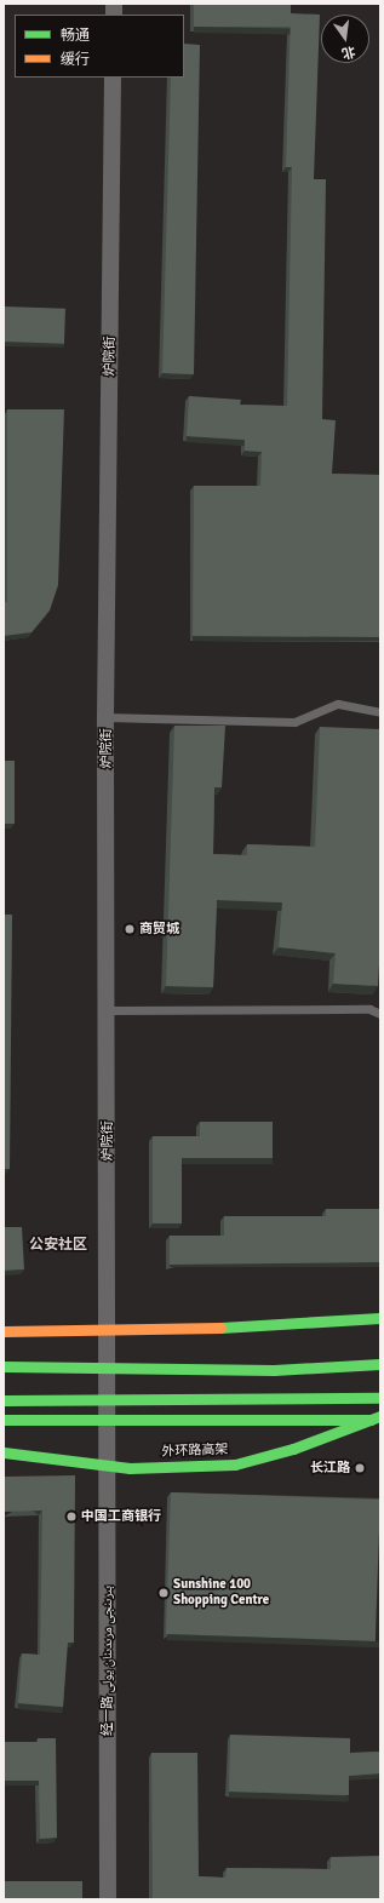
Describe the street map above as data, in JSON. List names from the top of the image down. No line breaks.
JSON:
{"streets":{"main road":["外环路高架"],"street":["炉院街","经一路 بىرىنجى مرىدىئان يولى"]},"crossings":[["炉院街","经一路 بىرىنجى مرىدىئان يولى"]],"districts":["公安社区"],"places":["商贸城","长江路","中国工商银行","Sunshine 100 Shopping Centre"],"legend":["畅通","缓行"],"north":"bottom"}
